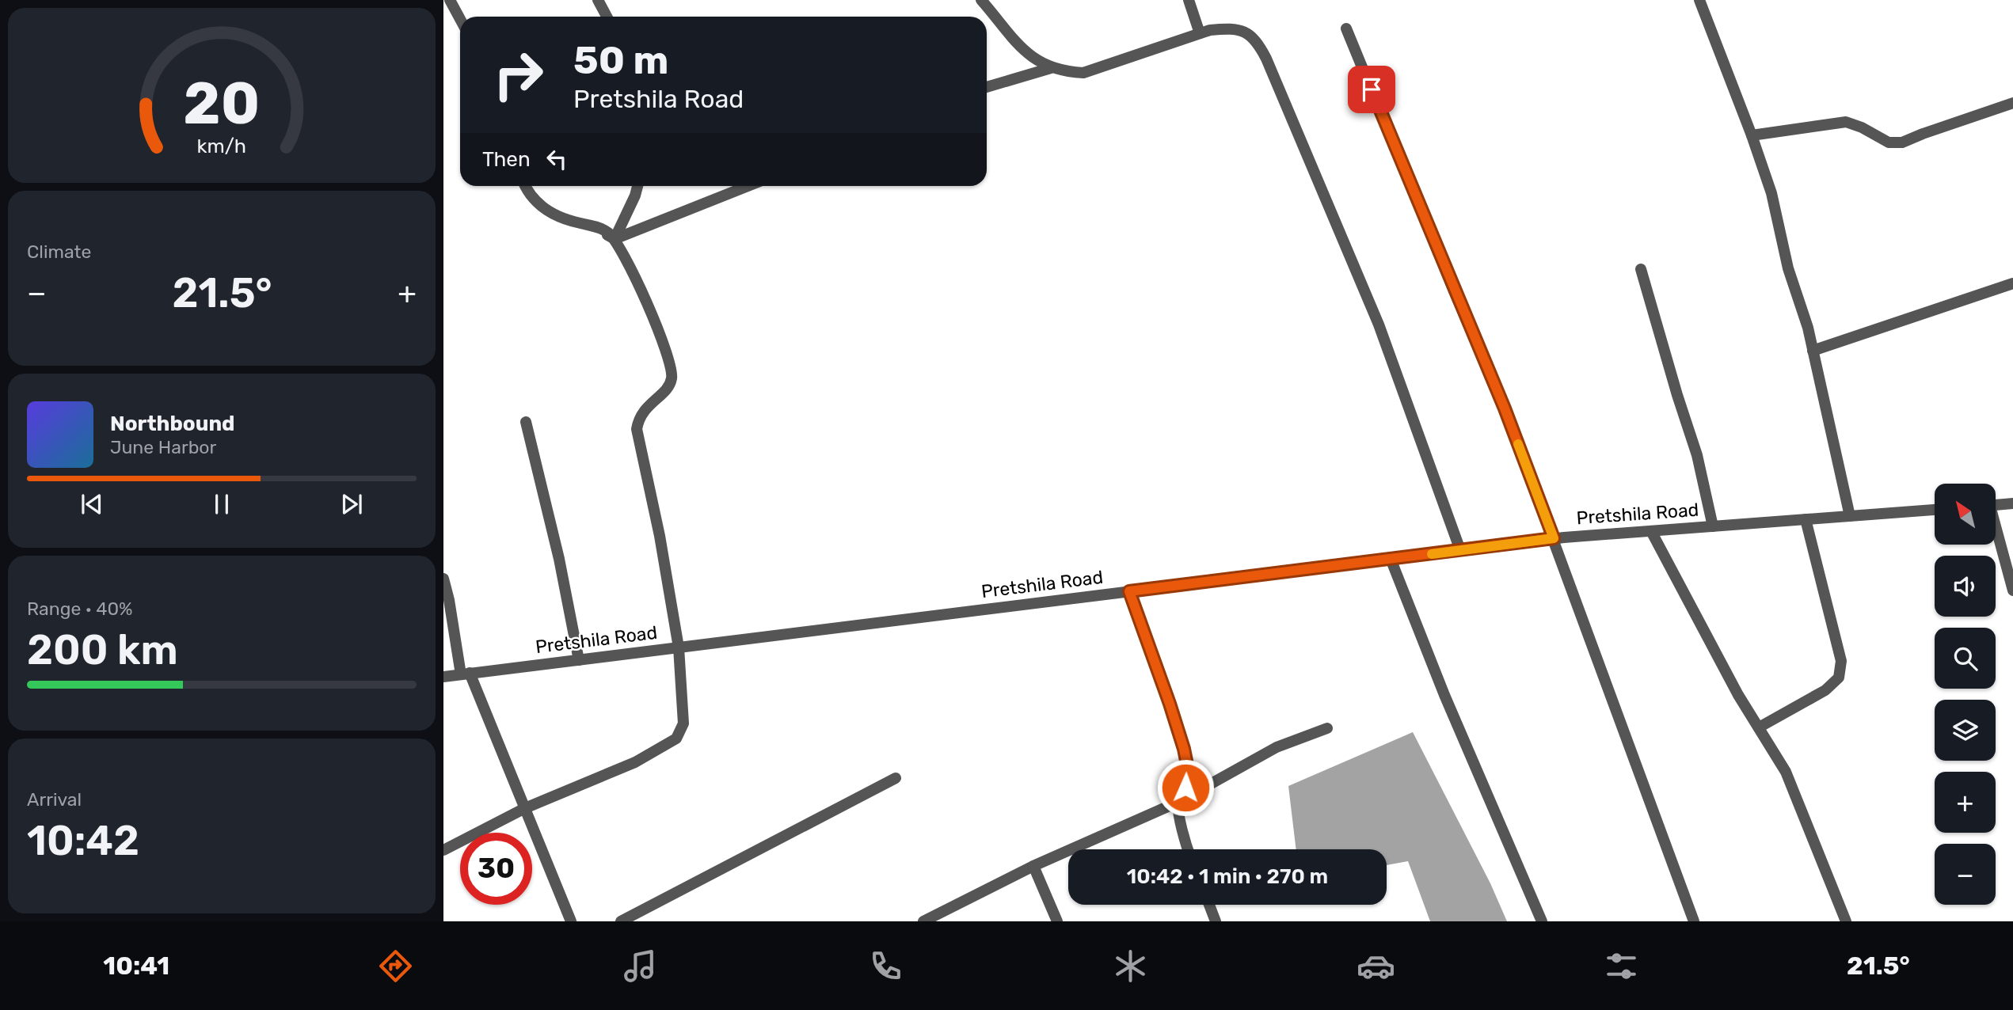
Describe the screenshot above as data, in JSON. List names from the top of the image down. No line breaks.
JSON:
{"streets":{"street":["Pretshila Road"]},"north":"top left","page":{"turn":["50 m","Pretshila Road"],"then":"Then","tile":["Climate",["Range · 40%","200 km"],["Arrival","10:42"]],"heat":["−","21.5°","+"],"song":["Northbound","June Harbor"],"map_buttons":["+","−"],"limit":"30","trip":"10:42 · 1 min · 270 m","tabs":["10:41","21.5°"],"gauge":["20","km/h"]}}
